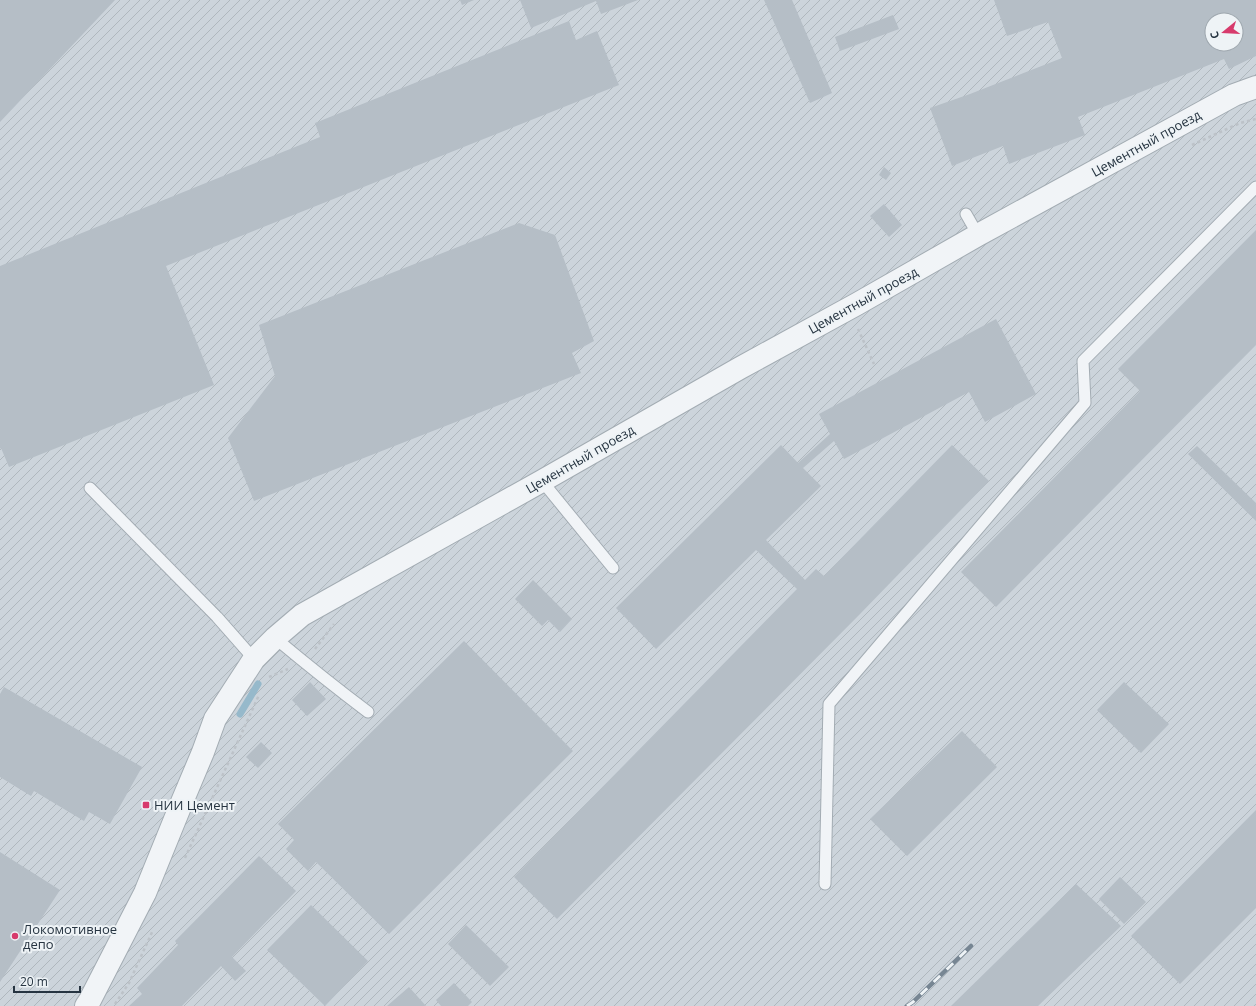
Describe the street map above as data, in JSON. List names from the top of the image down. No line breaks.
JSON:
{"streets":{"street":["Цементный проезд"]},"places":{"transit":["НИИ Цемент"],"other":["Локомотивное депо"]},"scale_bar":"20 m","north":"left"}
